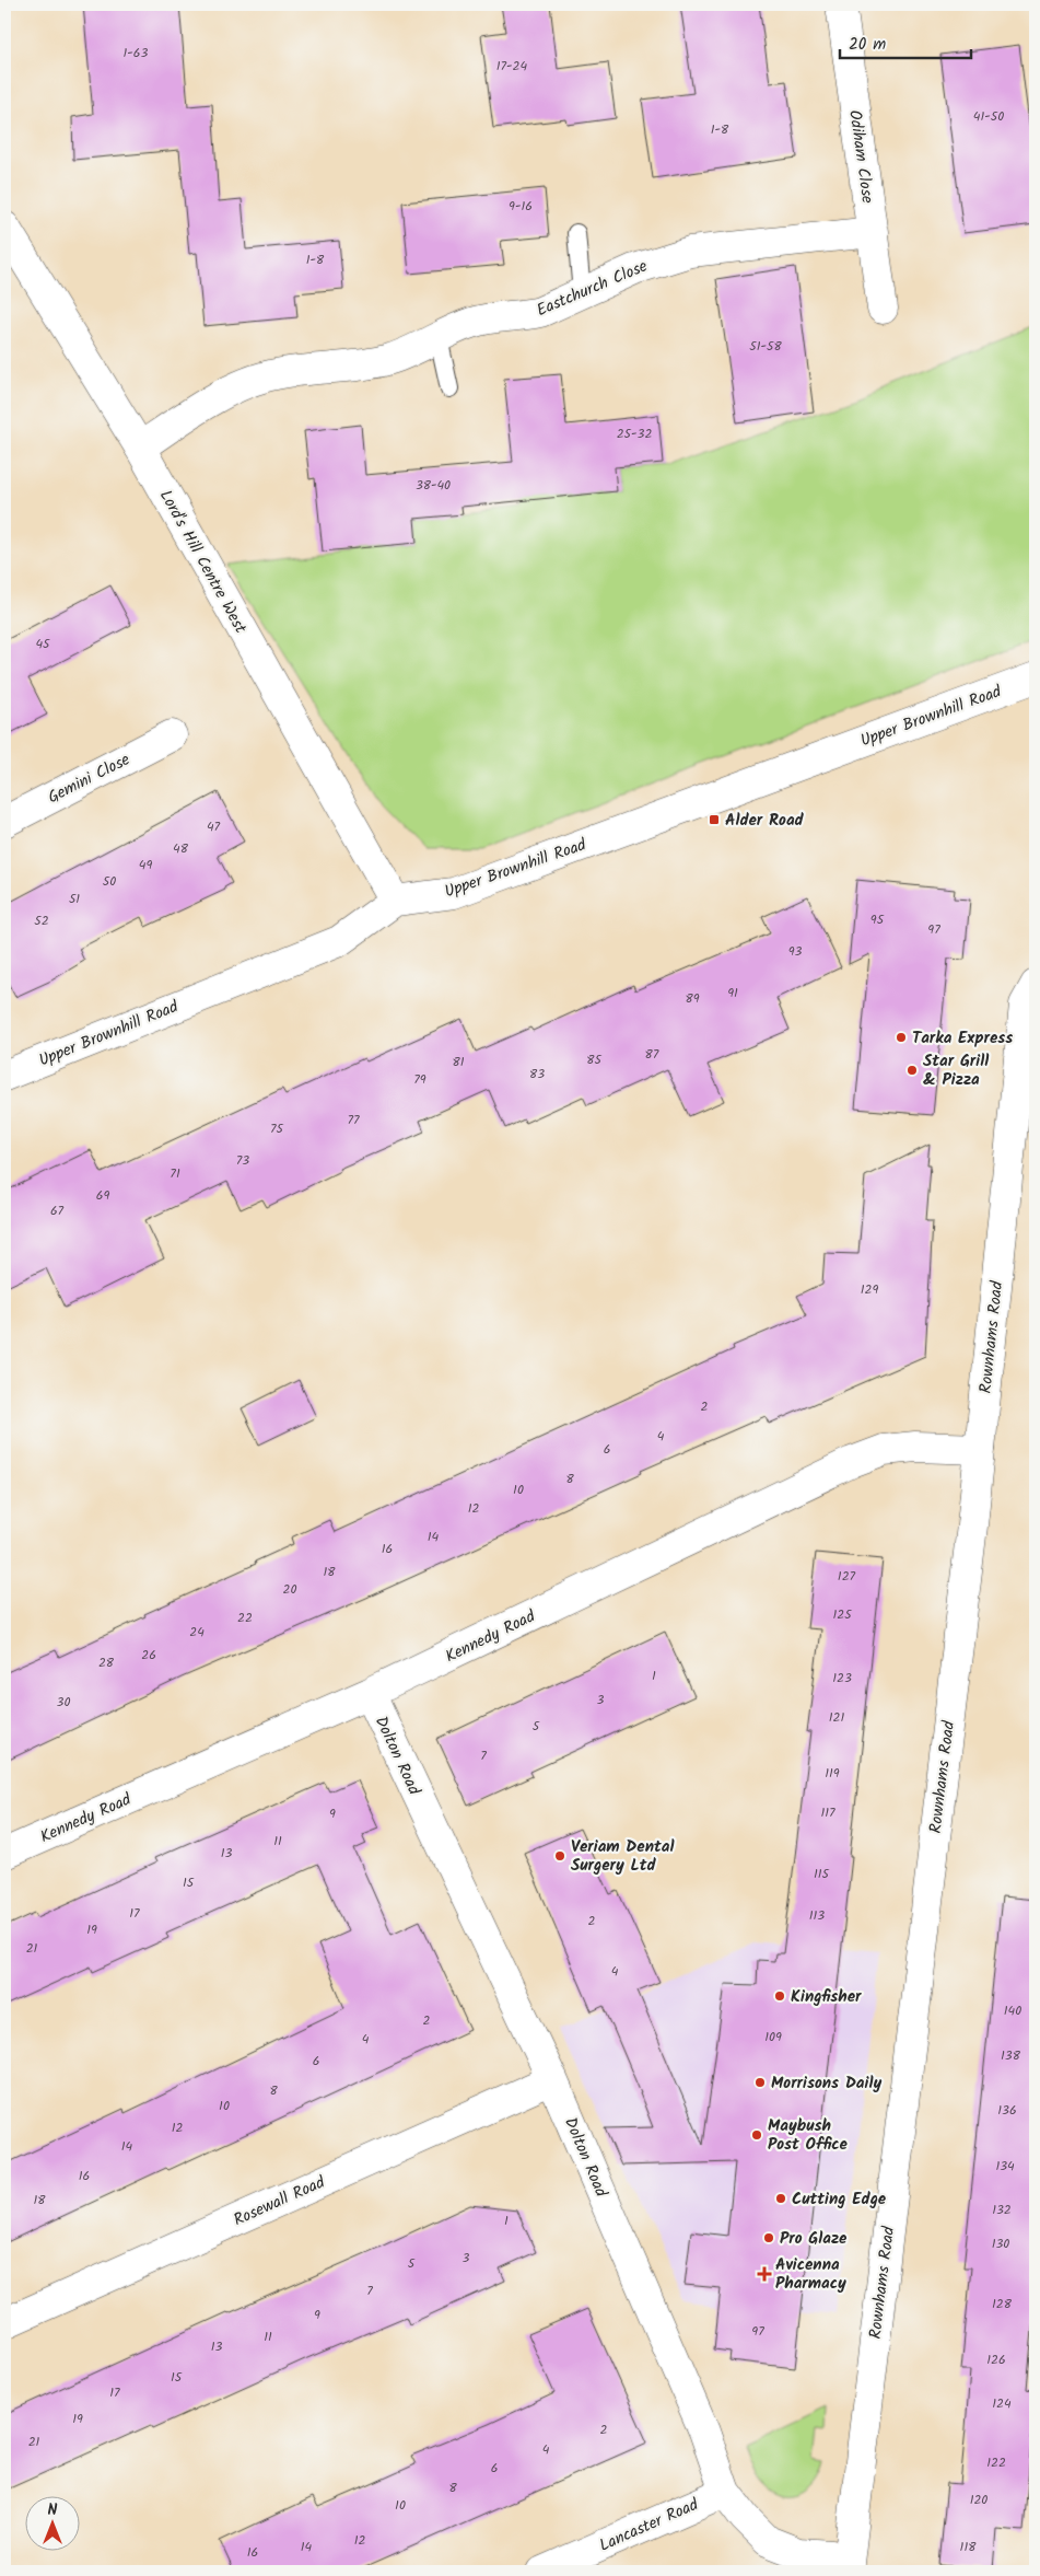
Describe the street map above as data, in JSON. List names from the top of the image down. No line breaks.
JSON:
{"streets":{"street":["Odiham Close","Eastchurch Close","Lord's Hill Centre West","Upper Brownhill Road","Gemini Close","Rownhams Road","Kennedy Road","Dolton Road","Rosewall Road","Lancaster Road"]},"crossings":[["Odiham Close","Eastchurch Close"],["Eastchurch Close","Lord's Hill Centre West"],["Lord's Hill Centre West","Upper Brownhill Road"],["Rownhams Road","Kennedy Road"],["Rownhams Road","Dolton Road"],["Kennedy Road","Dolton Road"],["Dolton Road","Rosewall Road"],["Dolton Road","Lancaster Road"]],"places":{"transit":["Alder Road"],"other":["Tarka Express","Star Grill & Pizza","Veriam Dental Surgery Ltd","Kingfisher","Morrisons Daily","Maybush Post Office","Cutting Edge","Pro Glaze"],"health":["Avicenna Pharmacy"]},"house_numbers":["1-63","17-24","41-50","1-8","9-16","1-8","51-58","25-32","38-40","45","47","48","49","50","51","95","52","97","93","91","89","87","85","81","83","79","77","75","73","71","69","67","129","2","4","6","8","10","12","14","16","18","127","20","125","22","24","26","28","1","123","3","30","121","5","7","119","117","9","11","13","115","15","17","113","2","19","21","4","140","2","109","4","138","6","8","10","136","12","14","134","16","18","132","1","130","3","5","7","128","9","97","11","13","126","15","17","124","19","2","21","4","122","6","8","120","10","12","14","118","16"],"scale_bar":"20 m","north":"top"}
